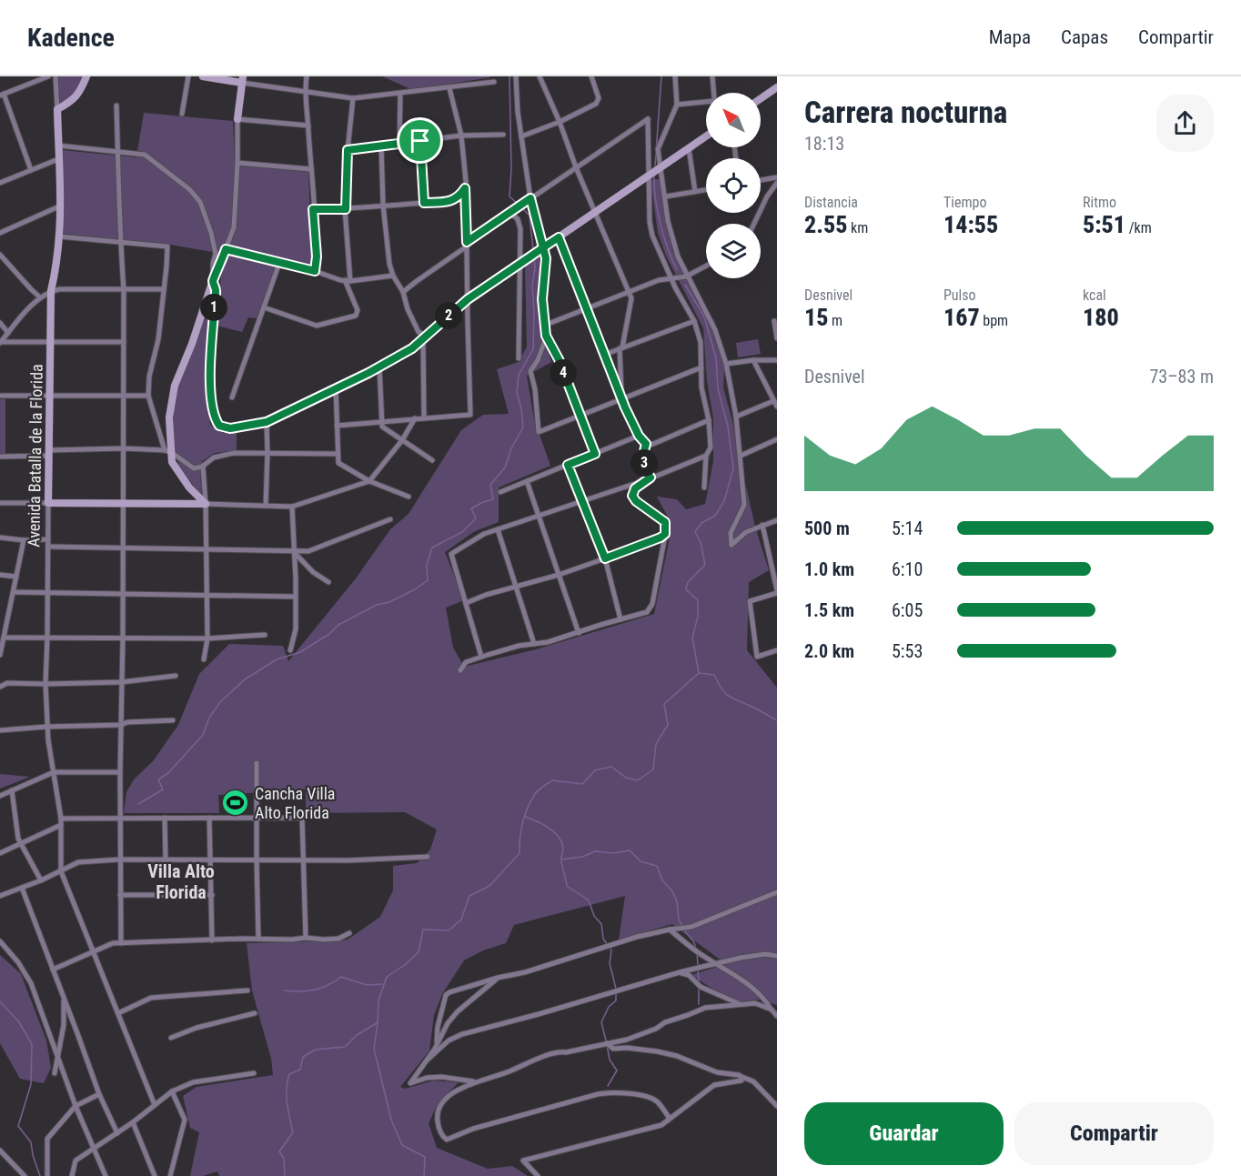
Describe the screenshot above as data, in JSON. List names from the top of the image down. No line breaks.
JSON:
{"streets":{"street":["Avenida Batalla de la Florida"]},"districts":["Villa Alto Florida"],"places":{"sports":["Cancha Villa Alto Florida"]},"north":"top left","page":{"header":"Kadence","nav":["Mapa","Capas","Compartir"],"heading":["Carrera nocturna","18:13"],"stats":[["Distancia","2.55 km"],["Tiempo","14:55"],["Ritmo","5:51 /km"],["Desnivel","15 m"],["Pulso","167 bpm"],["kcal","180"]],"pins":["1","2","4","3"],"chart":["Desnivel","73–83 m"],"list":[{"name":"500 m","note":"5:14"},{"name":"1.0 km","note":"6:10"},{"name":"1.5 km","note":"6:05"},{"name":"2.0 km","note":"5:53"}],"buttons":["Guardar","Compartir"]}}
